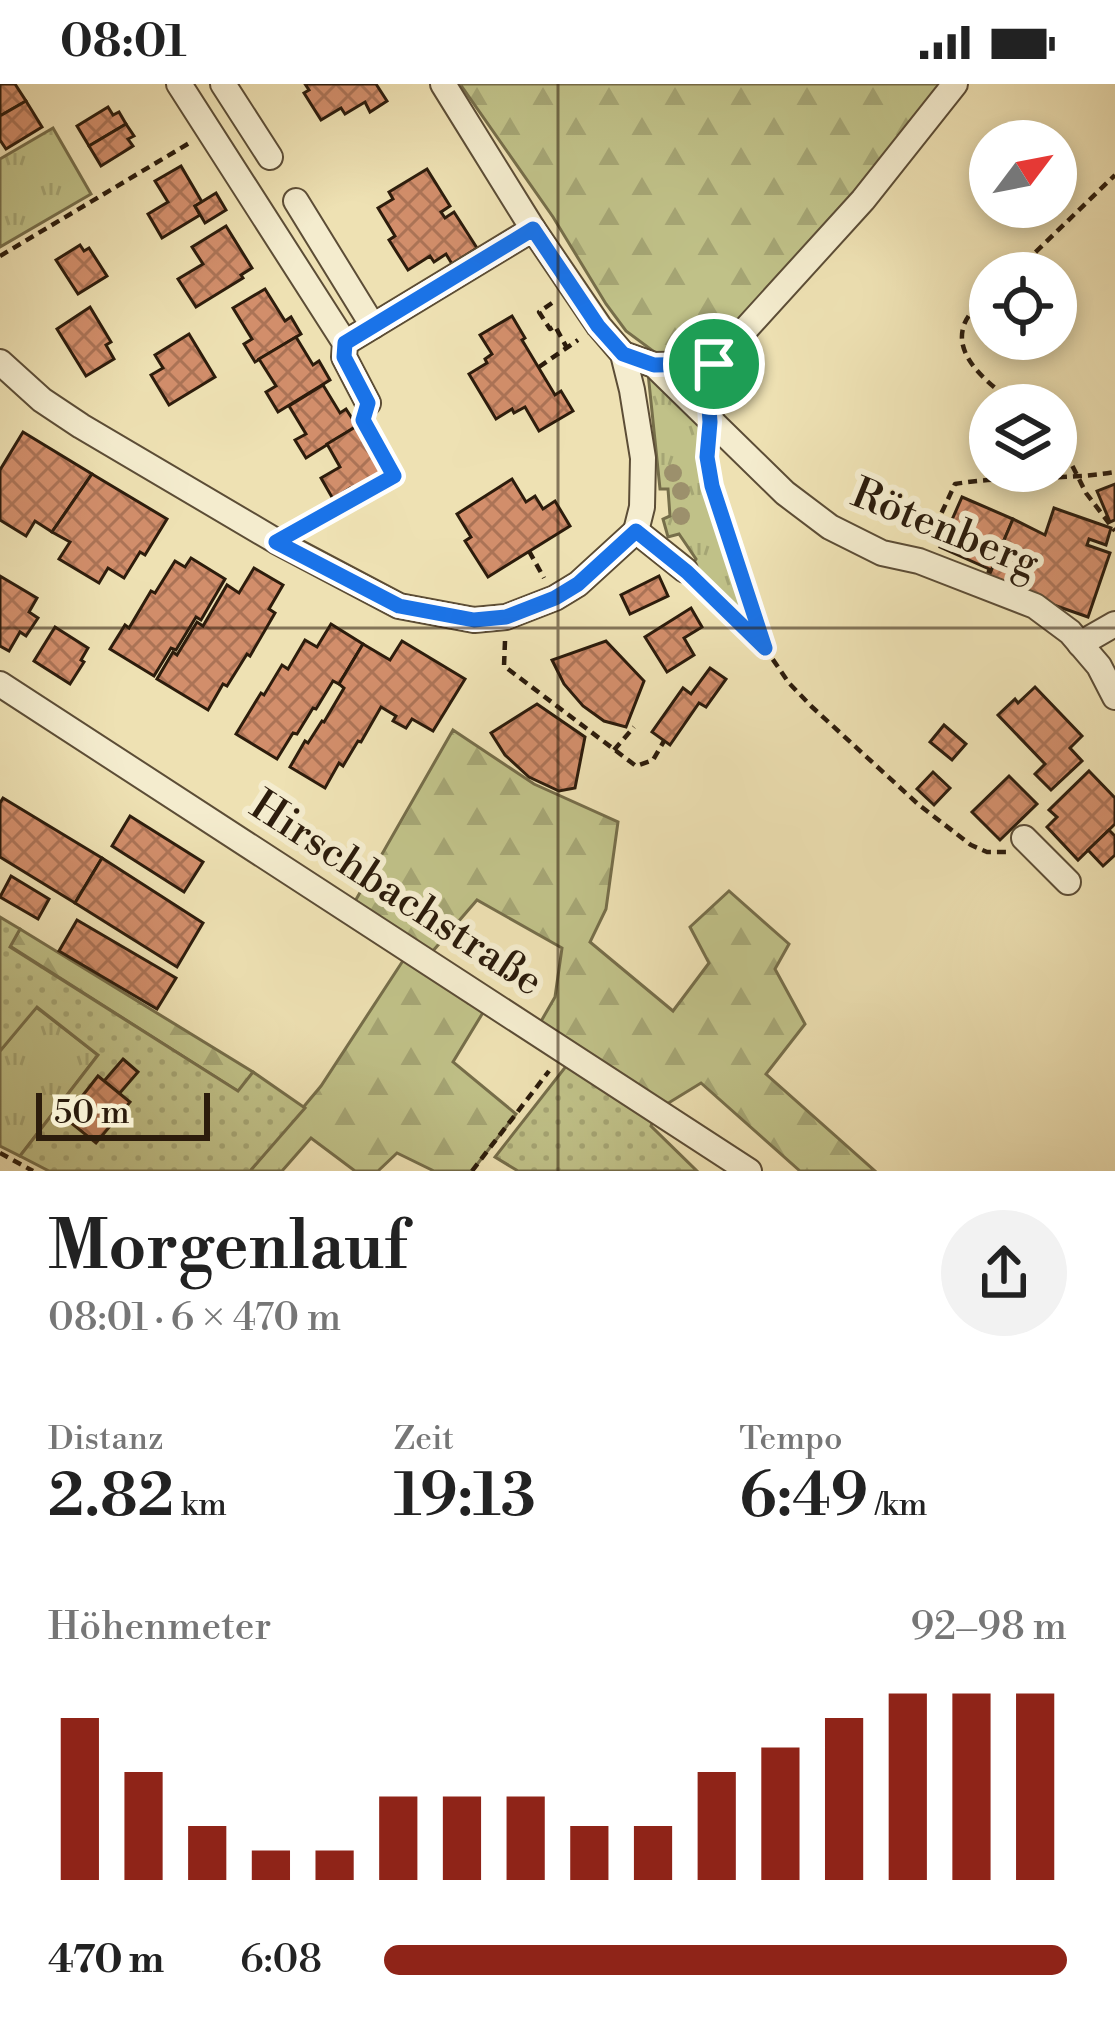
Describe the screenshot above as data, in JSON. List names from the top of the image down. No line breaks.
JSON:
{"streets":{"street":["Rötenberg","Hirschbachstraße"]},"scale_bar":"50 m","north":"top right","page":{"status":"08:01","scale":"50 m","heading":["Morgenlauf","08:01 · 6 × 470 m"],"stats":[["Distanz","2.82 km"],["Zeit","19:13"],["Tempo","6:49 /km"]],"chart":["Höhenmeter","92–98 m"],"list":[{"name":"470 m","note":"6:08"}]}}
